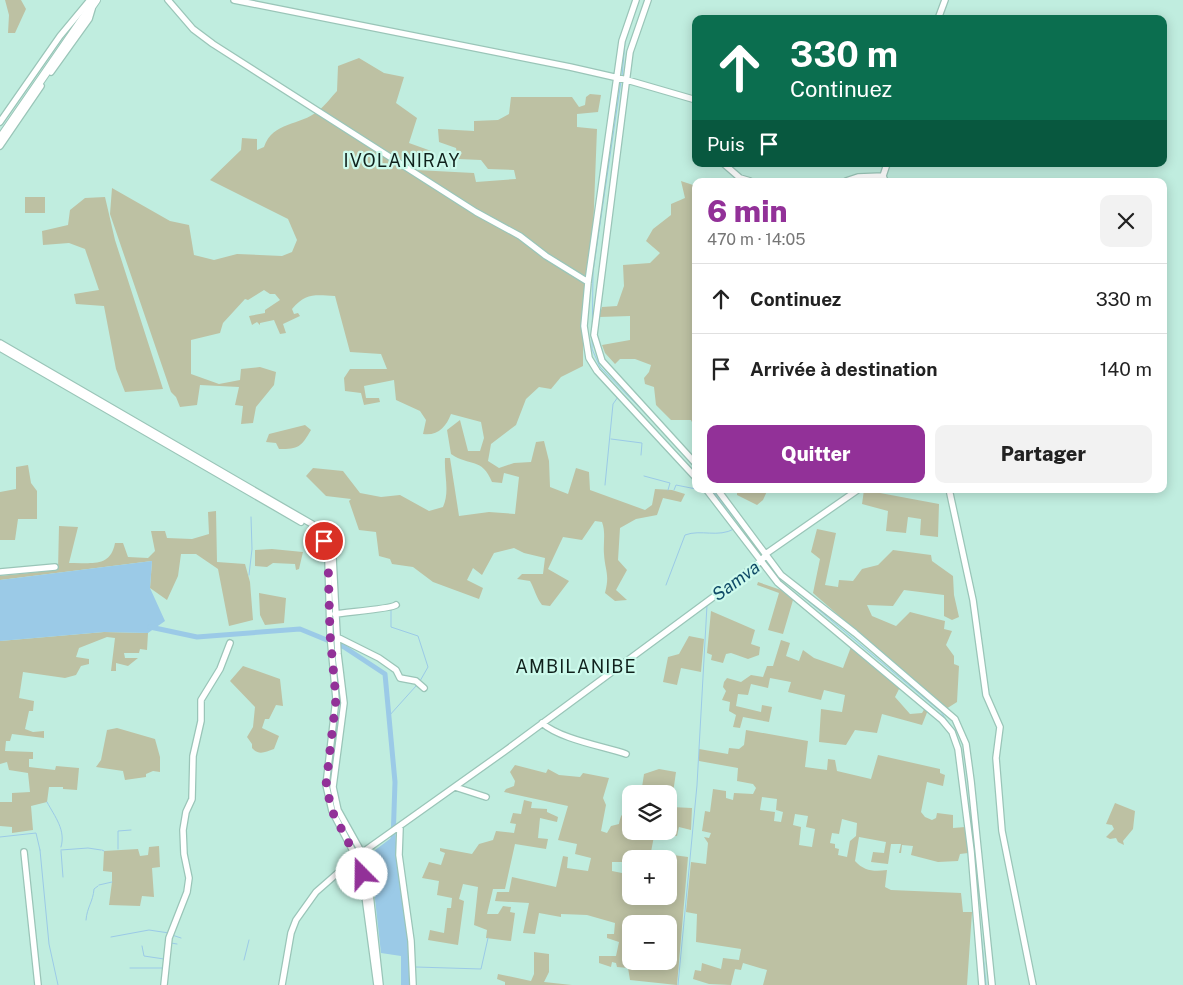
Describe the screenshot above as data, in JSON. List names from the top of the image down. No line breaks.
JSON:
{"districts":["IVOLANIRAY","AMBILANIBE"],"water":["Samva"],"page":{"turn":["330 m","Continuez"],"then":"Puis","heading":["6 min","470 m · 14:05"],"list":[{"name":"Continuez","value":"330 m"},{"name":"Arrivée à destination","value":"140 m"}],"buttons":["Quitter","Partager"],"map_buttons":["+","−"]}}
